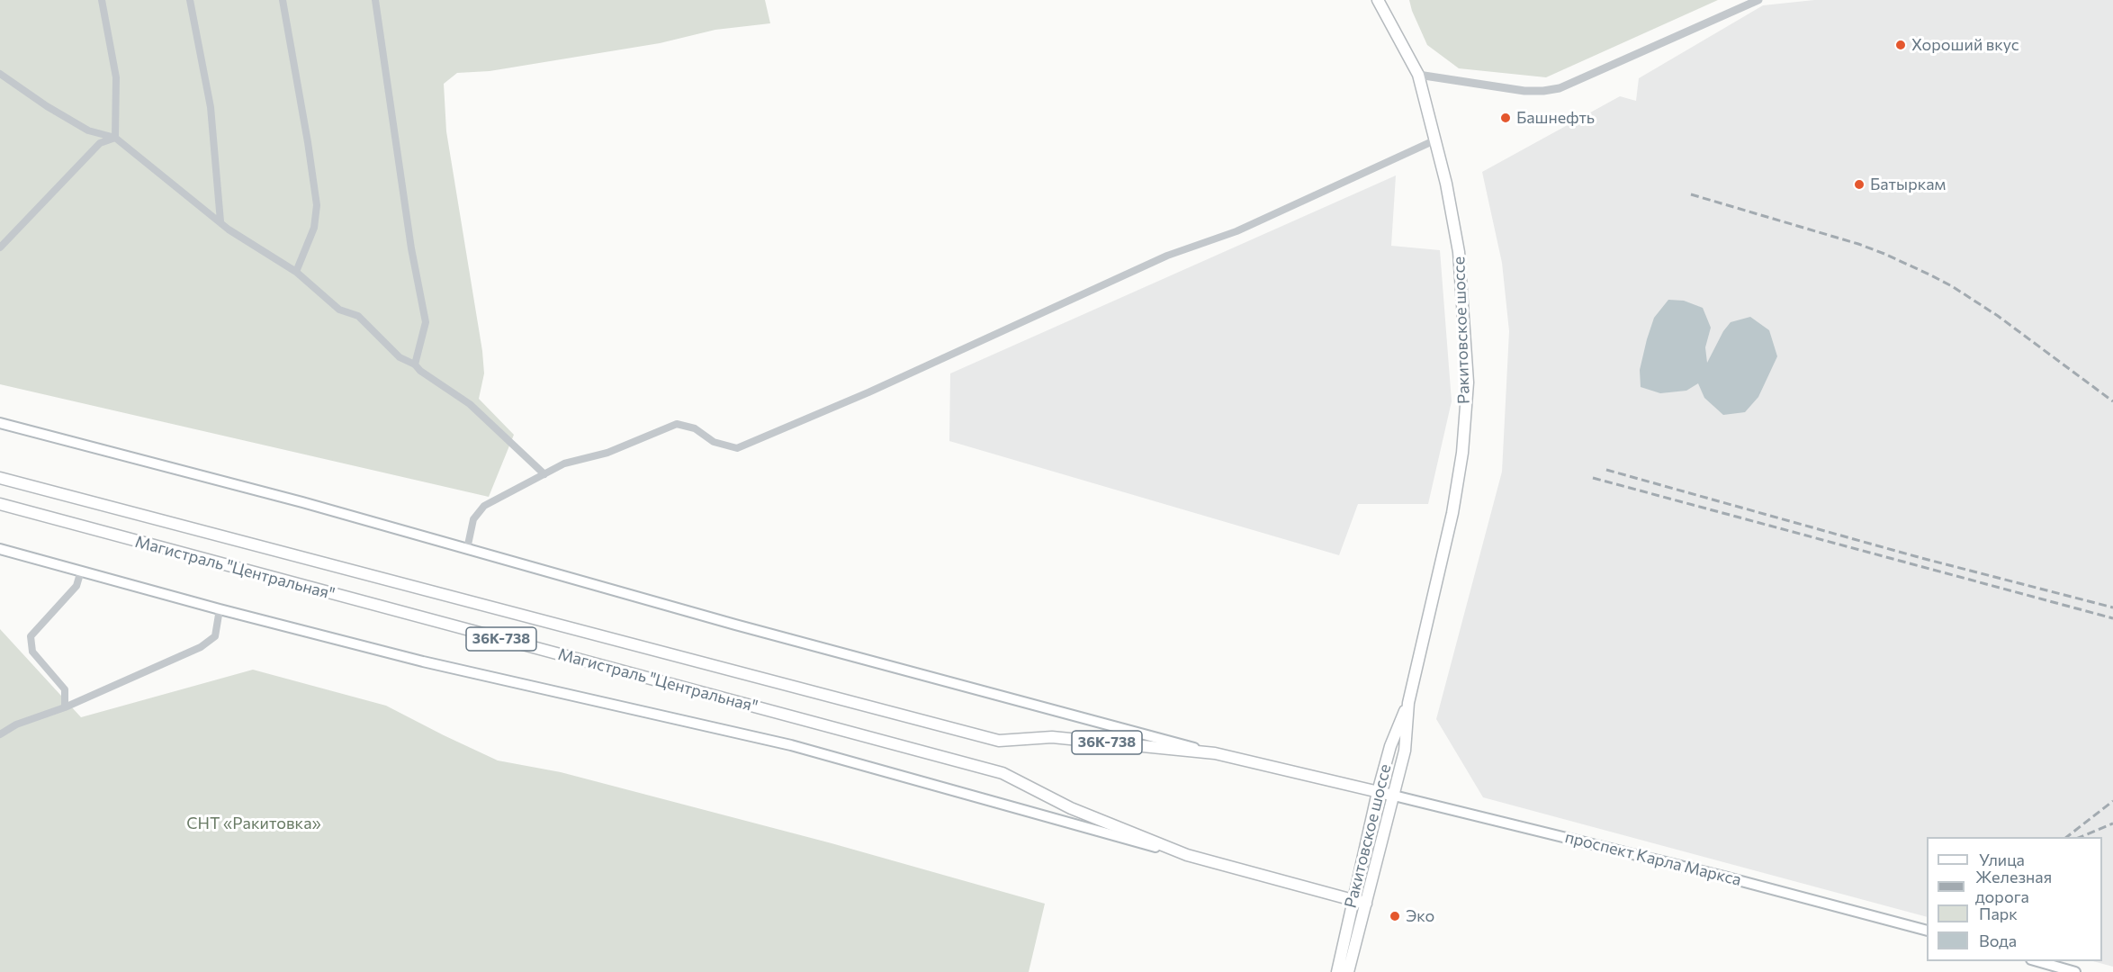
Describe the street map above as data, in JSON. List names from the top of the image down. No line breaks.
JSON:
{"streets":{"main road":["Ракитовское шоссе","Магистраль \"Центральная\"","36К-738","проспект Карла Маркса"]},"crossings":[["Ракитовское шоссе","36К-738"],["Ракитовское шоссе","проспект Карла Маркса"],["Магистраль \"Центральная\"","36К-738"],["36К-738","проспект Карла Маркса"]],"parks":["СНТ «Ракитовка»"],"places":["Хороший вкус","Башнефть","Батыркам","Эко"],"legend":["Улица","Железная дорога","Парк","Вода"]}
